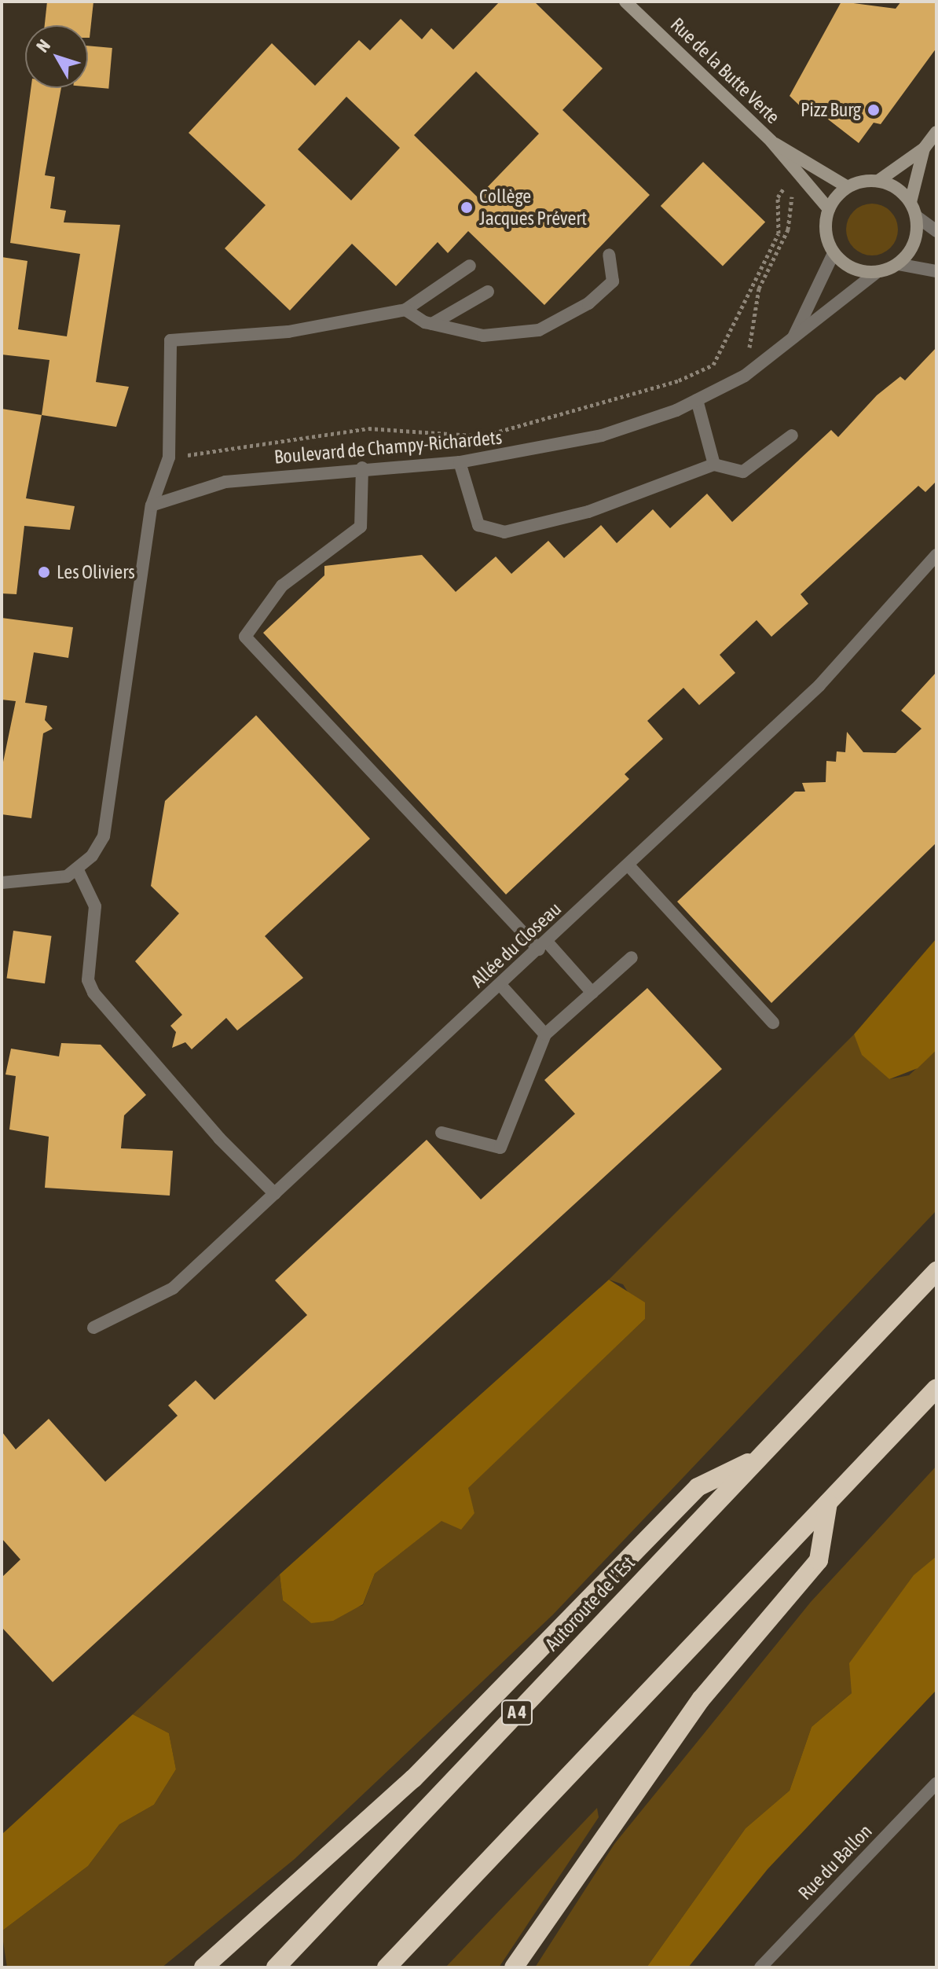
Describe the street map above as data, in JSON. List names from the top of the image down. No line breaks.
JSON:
{"streets":{"highway":["Autoroute de l’Est","A 4"],"street":["Rue de la Butte Verte","Boulevard de Champy-Richardets","Allée du Closeau","Rue du Ballon"]},"crossings":[["Rue de la Butte Verte","Boulevard de Champy-Richardets"]],"places":["Pizz Burg","Collège Jacques Prévert","Les Oliviers"],"north":"top left"}
